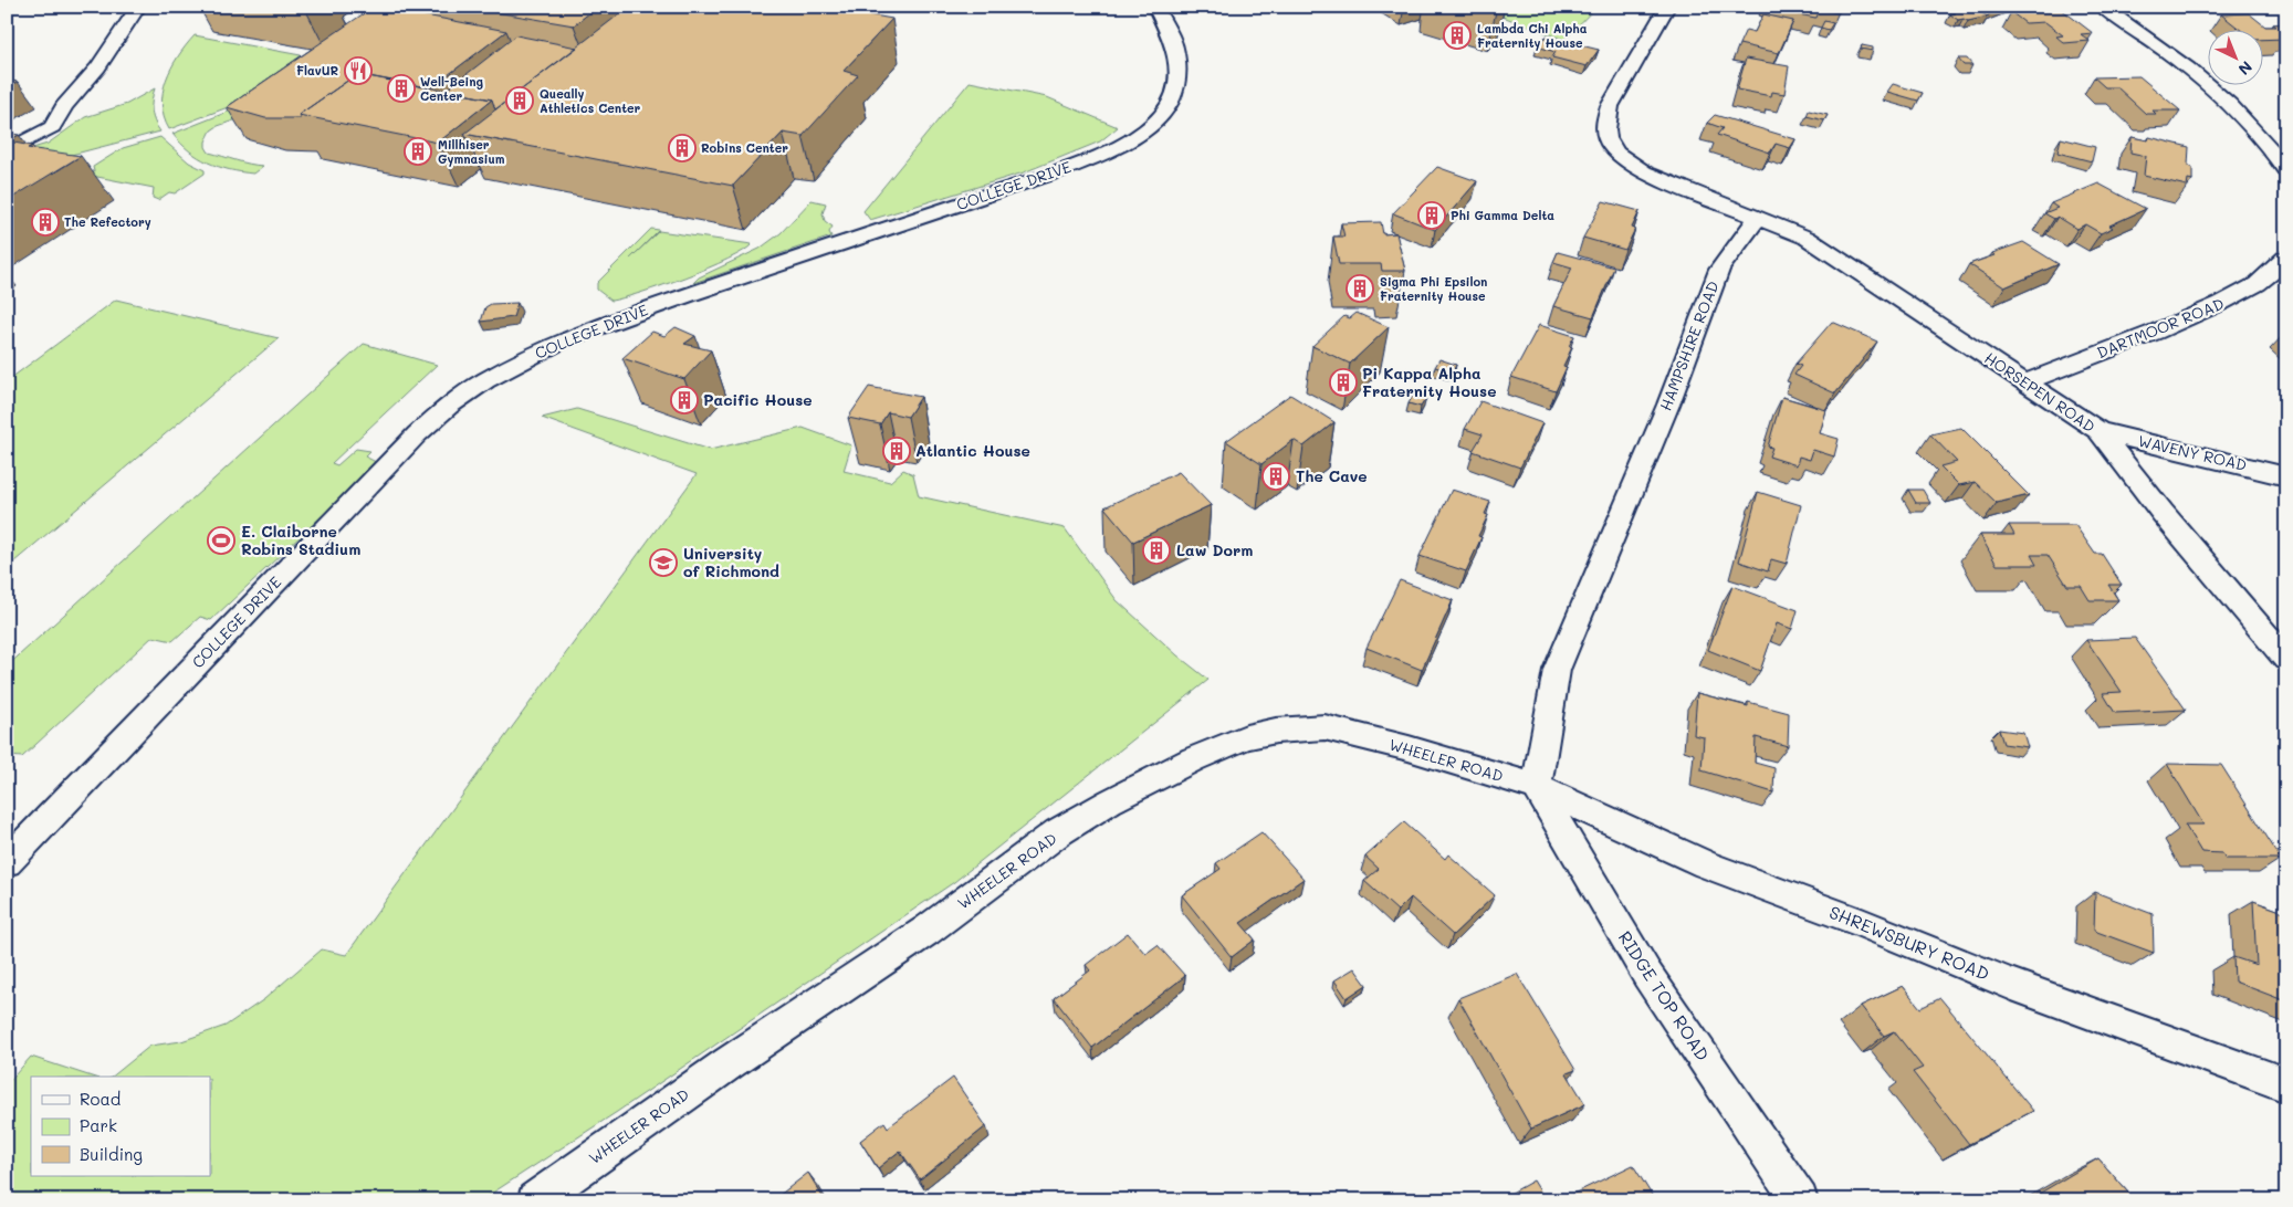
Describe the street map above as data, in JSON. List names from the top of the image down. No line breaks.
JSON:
{"streets":{"street":["COLLEGE DRIVE","DARTMOOR ROAD","HAMPSHIRE ROAD","HORSEPEN ROAD","WAVENY ROAD","WHEELER ROAD","SHREWSBURY ROAD","RIDGE TOP ROAD"]},"crossings":[["DARTMOOR ROAD","HORSEPEN ROAD"],["HAMPSHIRE ROAD","HORSEPEN ROAD"],["HAMPSHIRE ROAD","WHEELER ROAD"],["HAMPSHIRE ROAD","SHREWSBURY ROAD"],["HAMPSHIRE ROAD","RIDGE TOP ROAD"],["HORSEPEN ROAD","WAVENY ROAD"],["WHEELER ROAD","SHREWSBURY ROAD"],["WHEELER ROAD","RIDGE TOP ROAD"],["SHREWSBURY ROAD","RIDGE TOP ROAD"]],"places":{"building":["Lambda Chi Alpha Fraternity House","Well-Being Center","Queally Athletics Center","Robins Center","Millhiser Gymnasium","Phi Gamma Delta","The Refectory","Sigma Phi Epsilon Fraternity House","Pi Kappa Alpha Fraternity House","Pacific House","Atlantic House","The Cave","Law Dorm"],"restaurant":["FlavUR"],"sports":["E. Claiborne Robins Stadium"],"school or university":["University of Richmond"]},"legend":["Road","Park","Building"],"north":"bottom right"}
